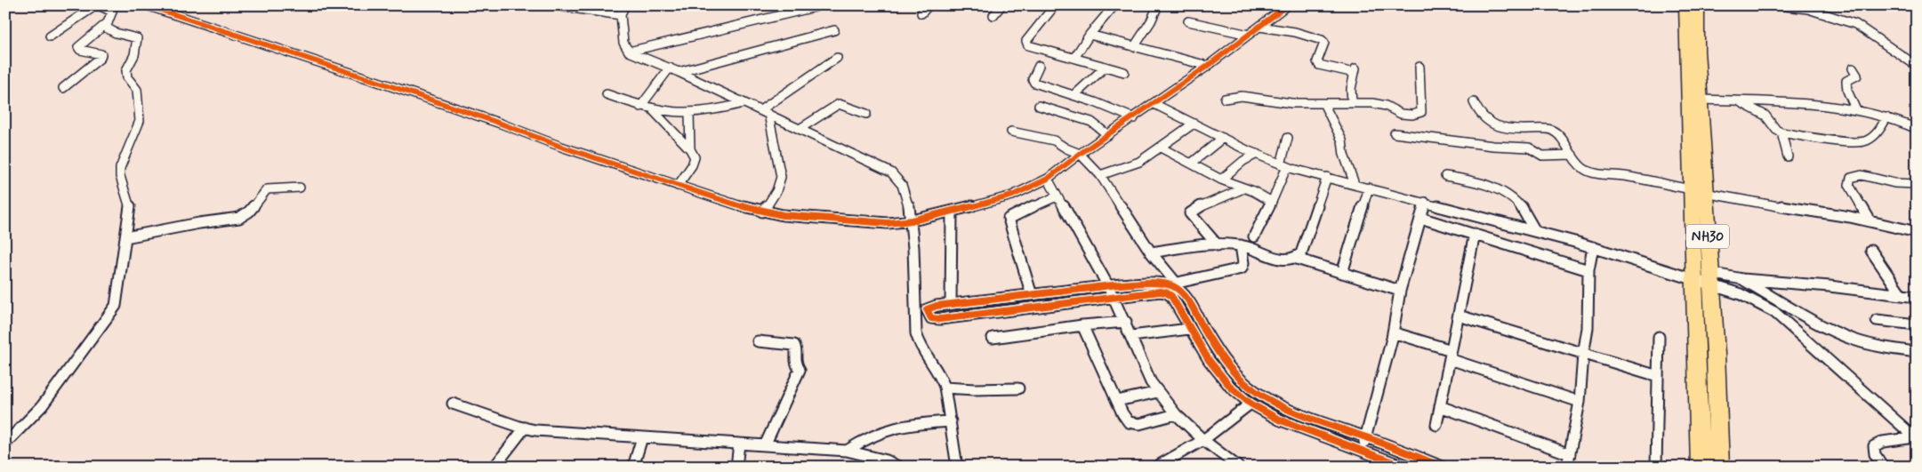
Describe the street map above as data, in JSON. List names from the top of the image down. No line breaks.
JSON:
{"streets":{"highway":["NH30"]}}
